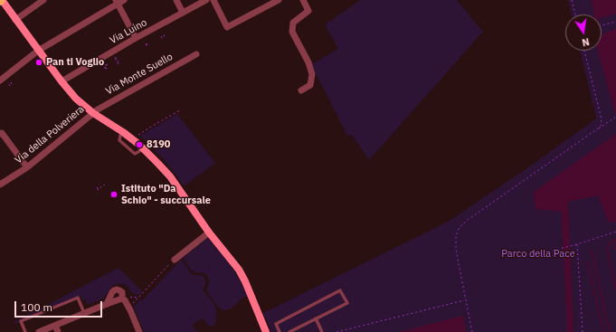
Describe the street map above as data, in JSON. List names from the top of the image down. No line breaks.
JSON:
{"streets":{"street":["Via Luino","Via Monte Suello","Via della Polveriera"]},"crossings":[["Via Monte Suello","Via della Polveriera"]],"parks":["Parco della Pace"],"places":["Pan ti Voglio","8190","Istituto \"Da Schio\" - succursale"],"scale_bar":"100 m","north":"bottom"}
